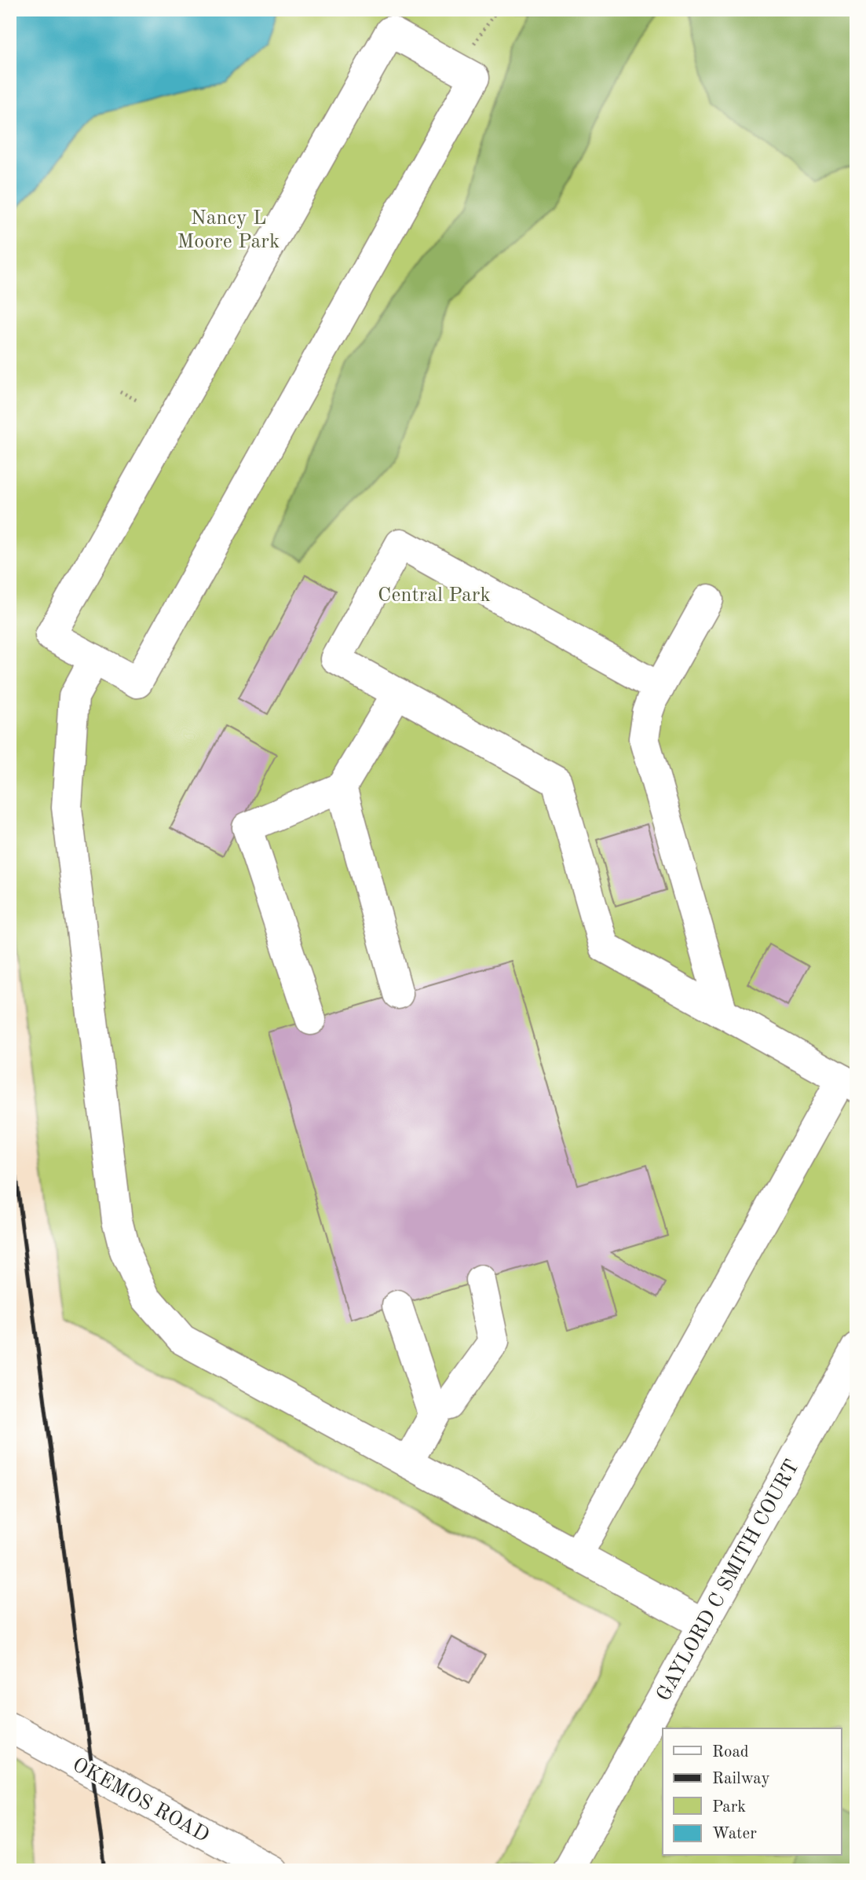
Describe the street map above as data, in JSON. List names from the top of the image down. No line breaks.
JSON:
{"streets":{"street":["GAYLORD C SMITH COURT","OKEMOS ROAD"]},"parks":["Nancy L Moore Park","Central Park"],"legend":["Road","Railway","Park","Water"]}
